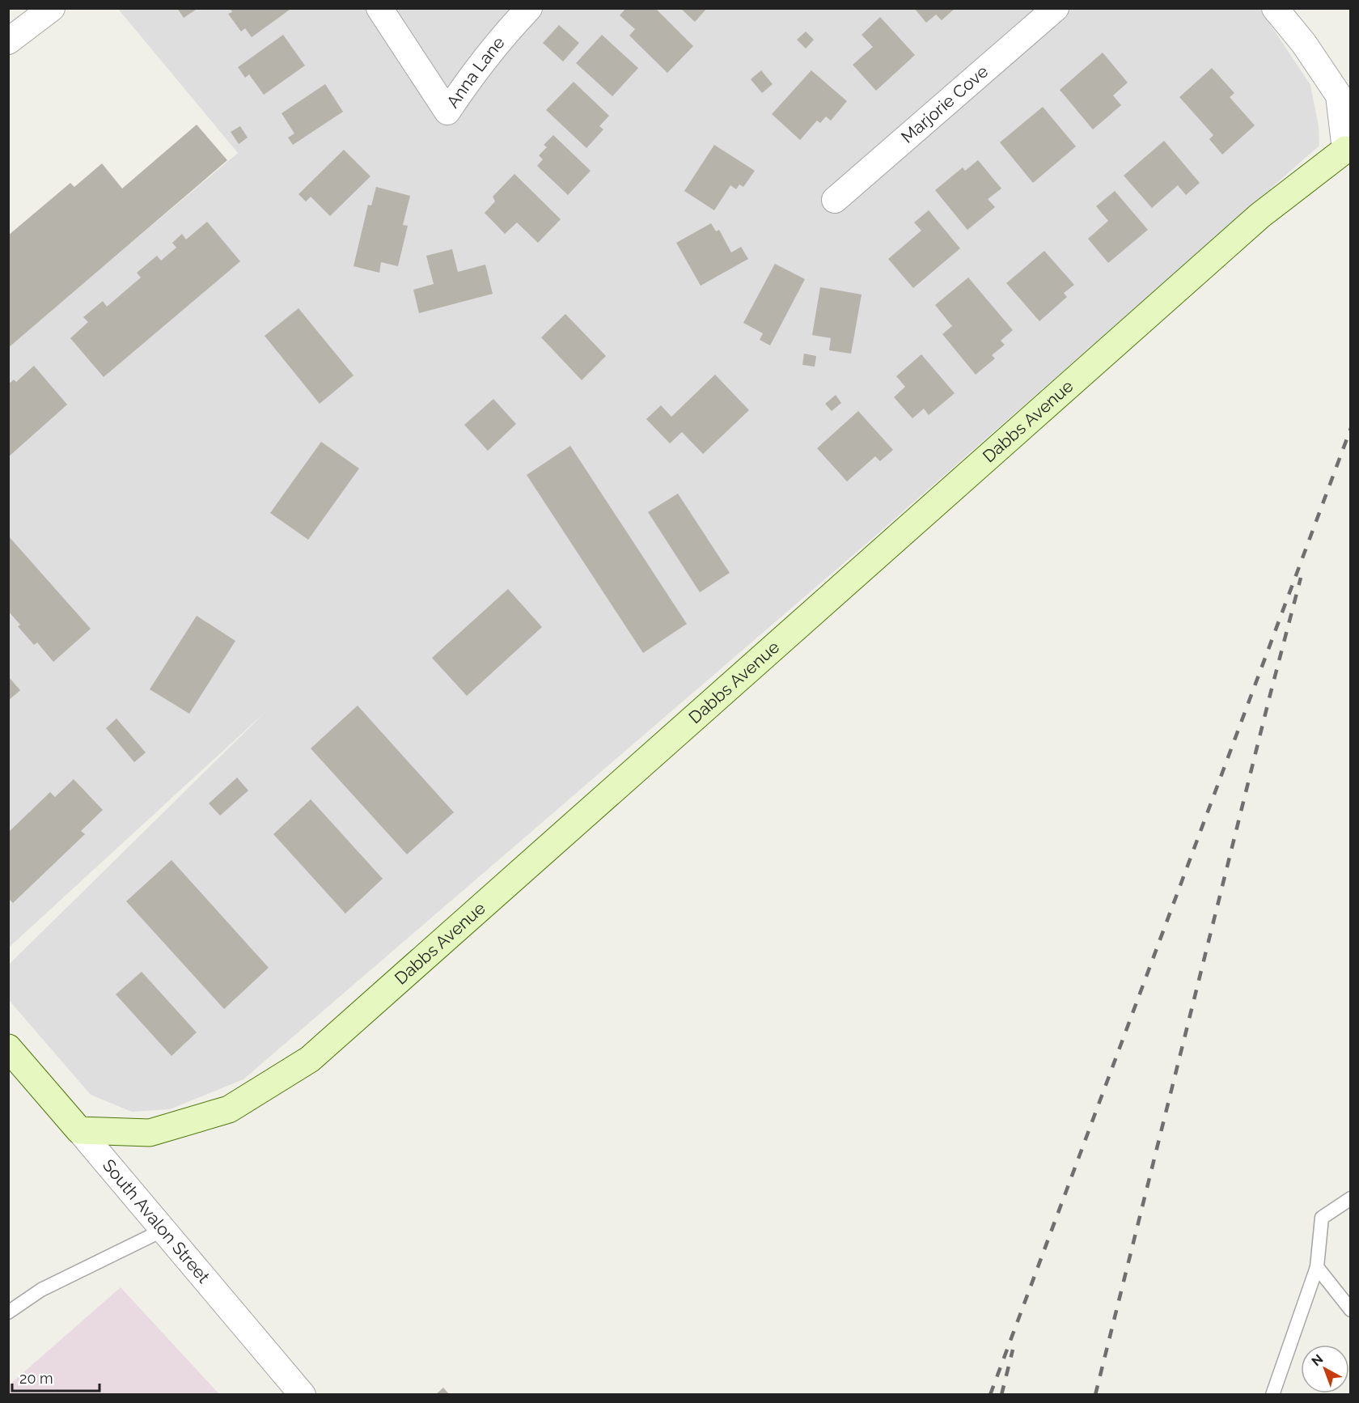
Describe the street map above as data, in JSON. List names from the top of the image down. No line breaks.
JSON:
{"streets":{"street":["Anna Lane","Marjorie Cove","Dabbs Avenue","South Avalon Street"]},"crossings":[["Dabbs Avenue","South Avalon Street"]],"scale_bar":"20 m","north":"top left"}
